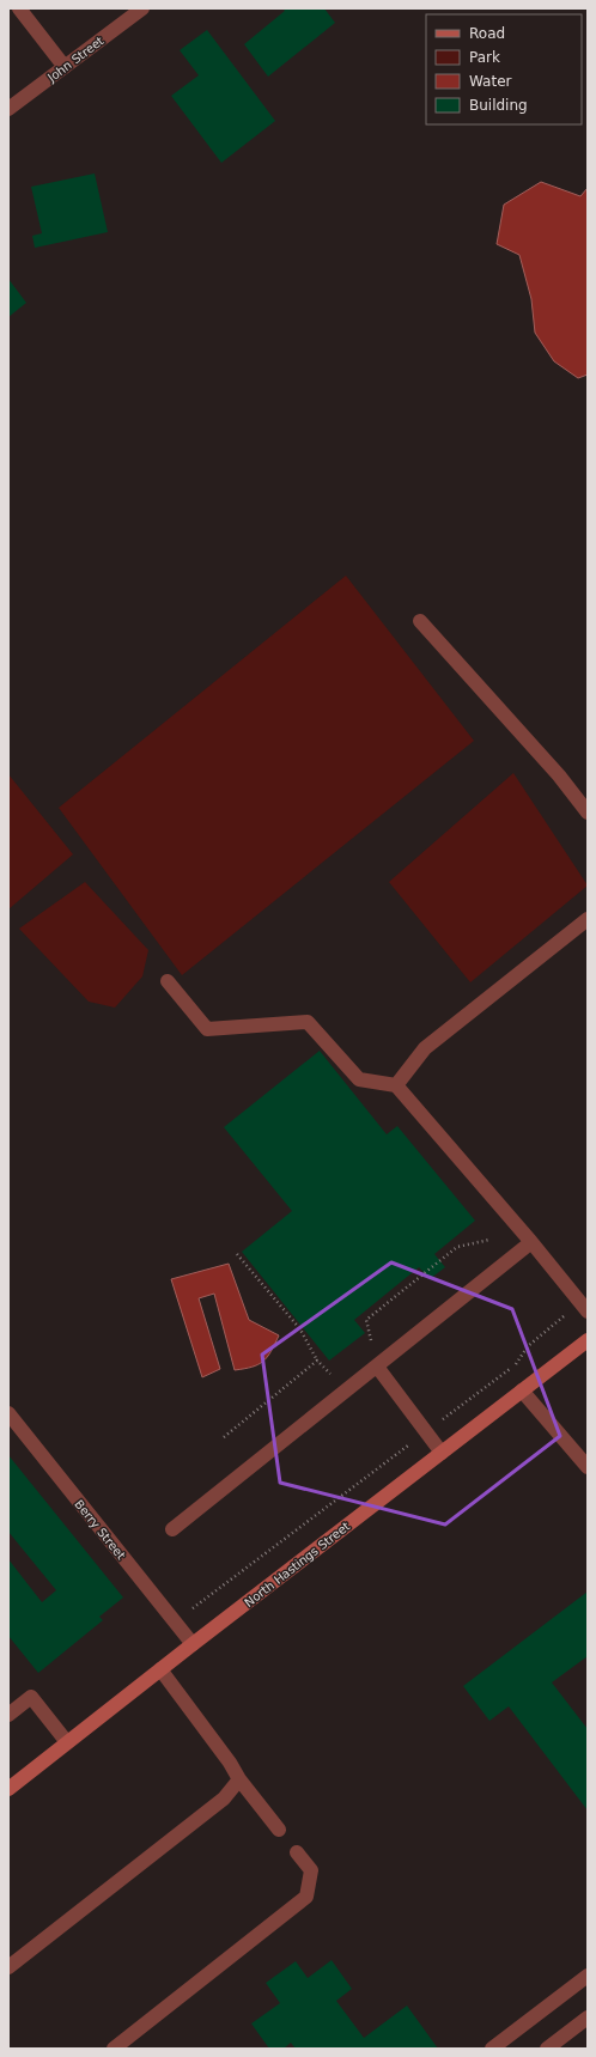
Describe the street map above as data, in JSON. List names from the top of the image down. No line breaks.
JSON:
{"streets":{"street":["John Street","Berry Street","North Hastings Street"]},"crossings":[["Berry Street","North Hastings Street"]],"legend":["Road","Park","Water","Building"]}
